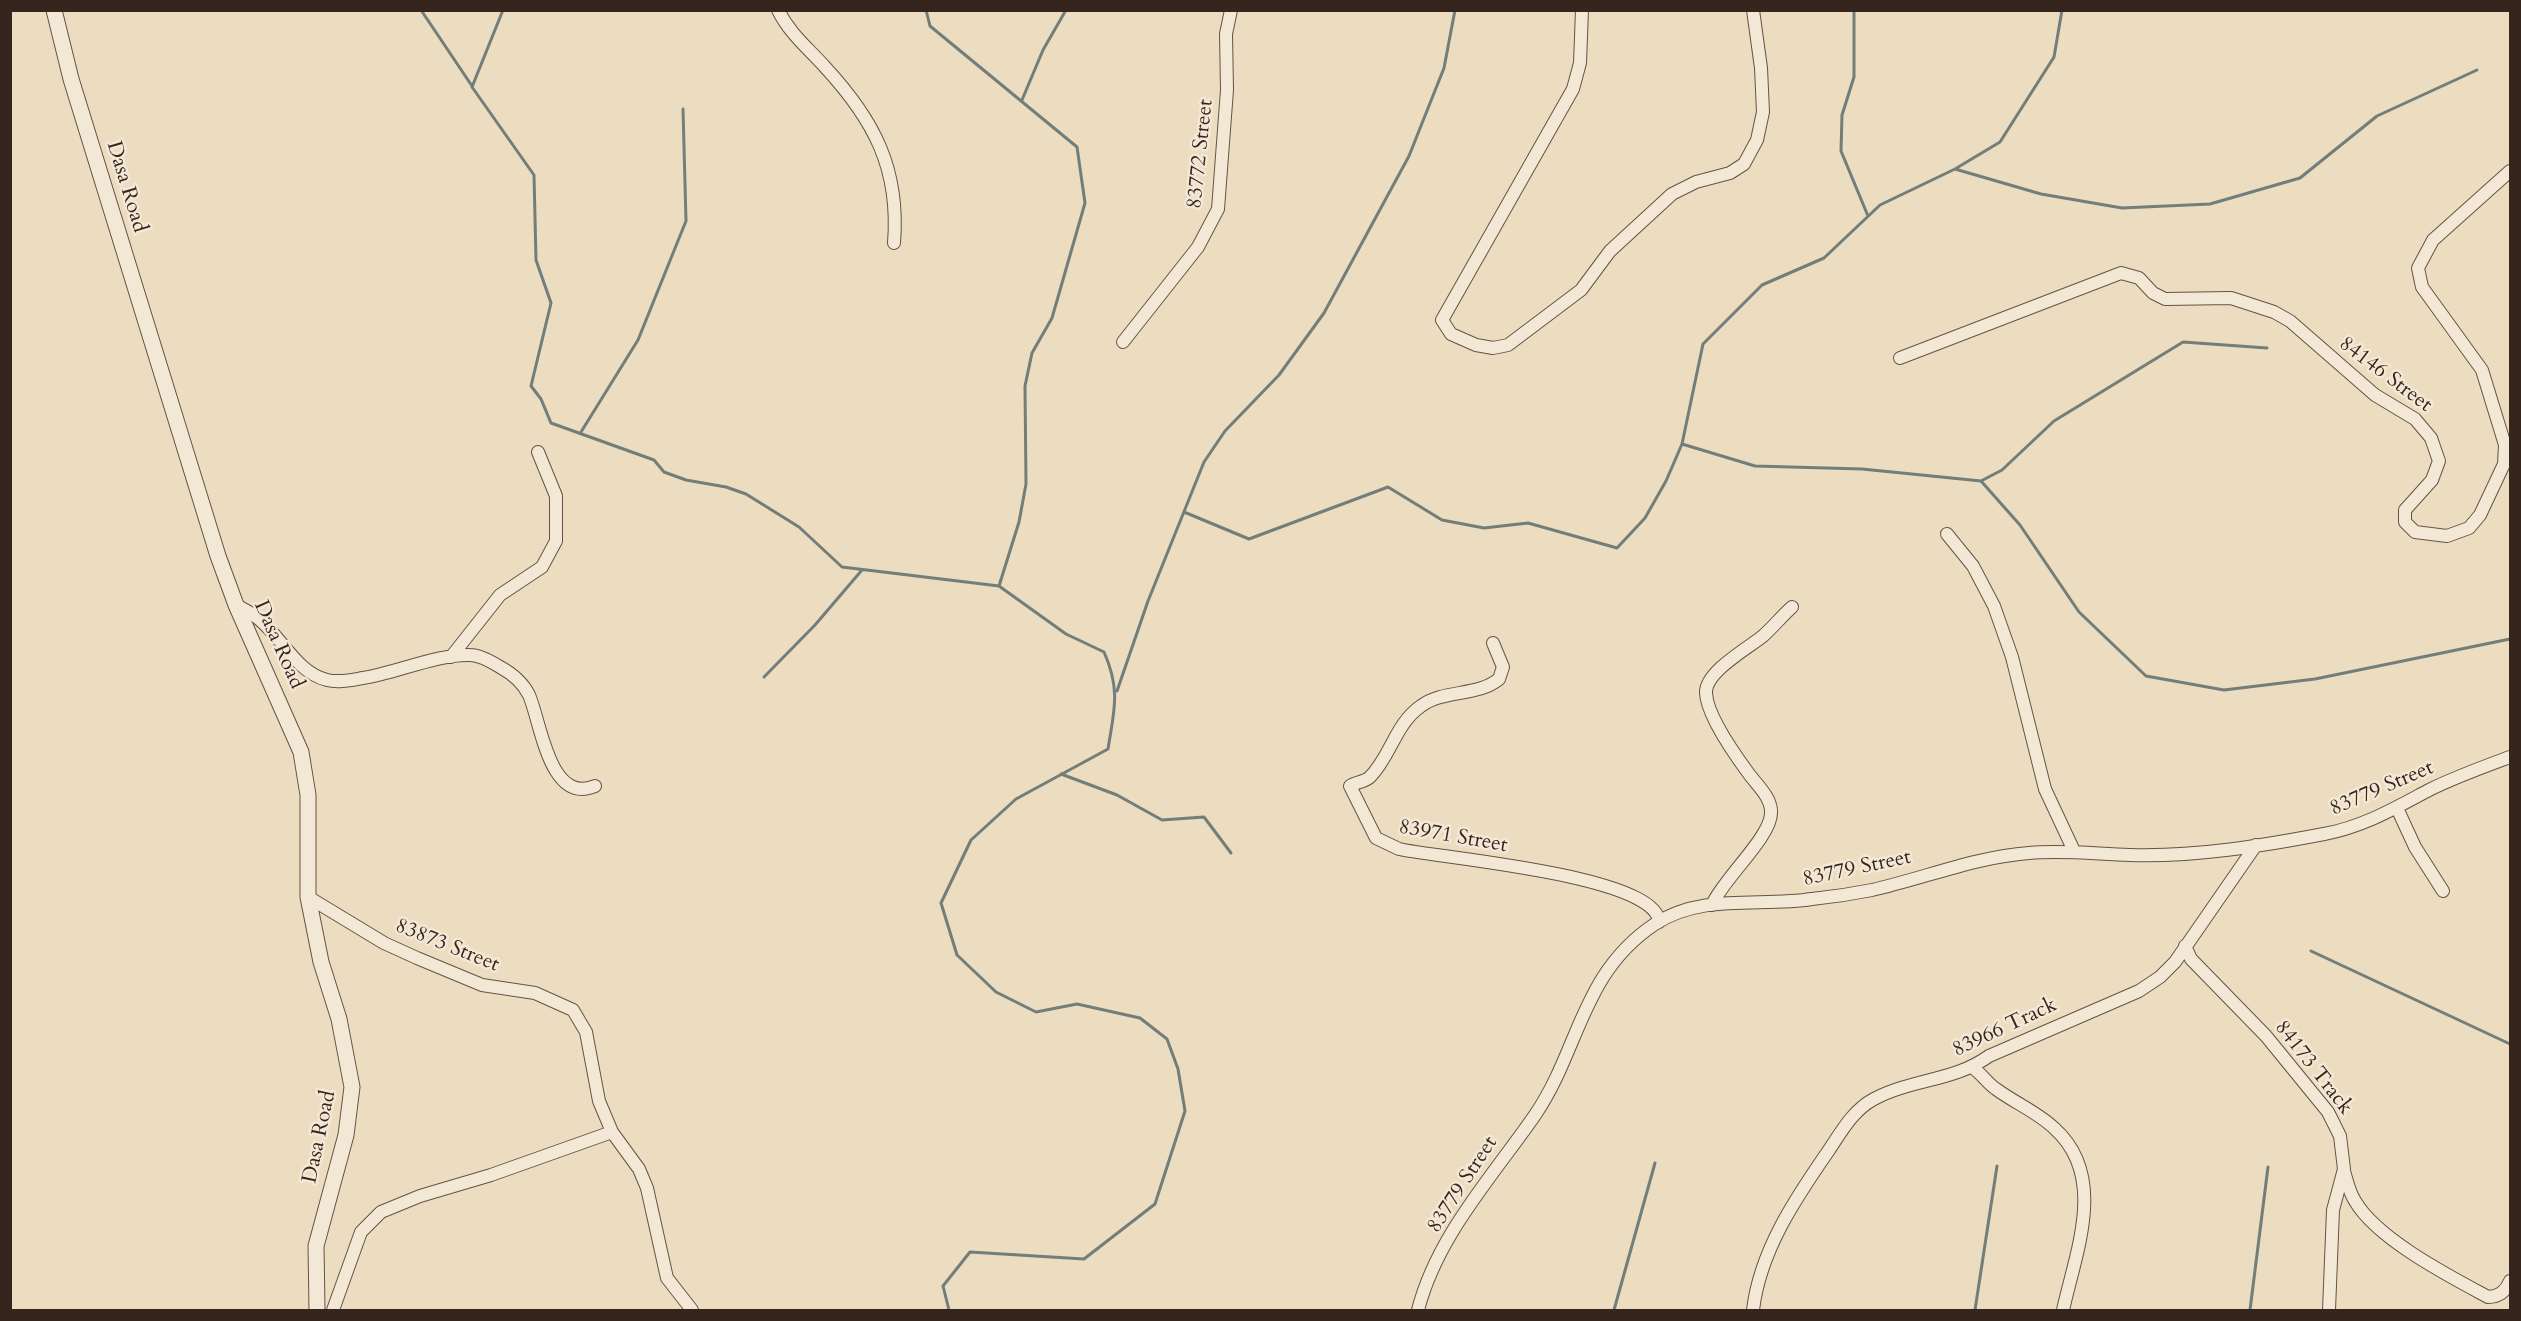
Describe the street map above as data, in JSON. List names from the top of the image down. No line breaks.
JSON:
{"streets":{"street":["83772 Street","Dasa Road","84146 Street","83779 Street","83971 Street","83873 Street","83966 Track","84173 Track"]},"crossings":[["Dasa Road","83873 Street"],["83779 Street","83971 Street"],["83779 Street","83966 Track"],["83966 Track","84173 Track"]]}
